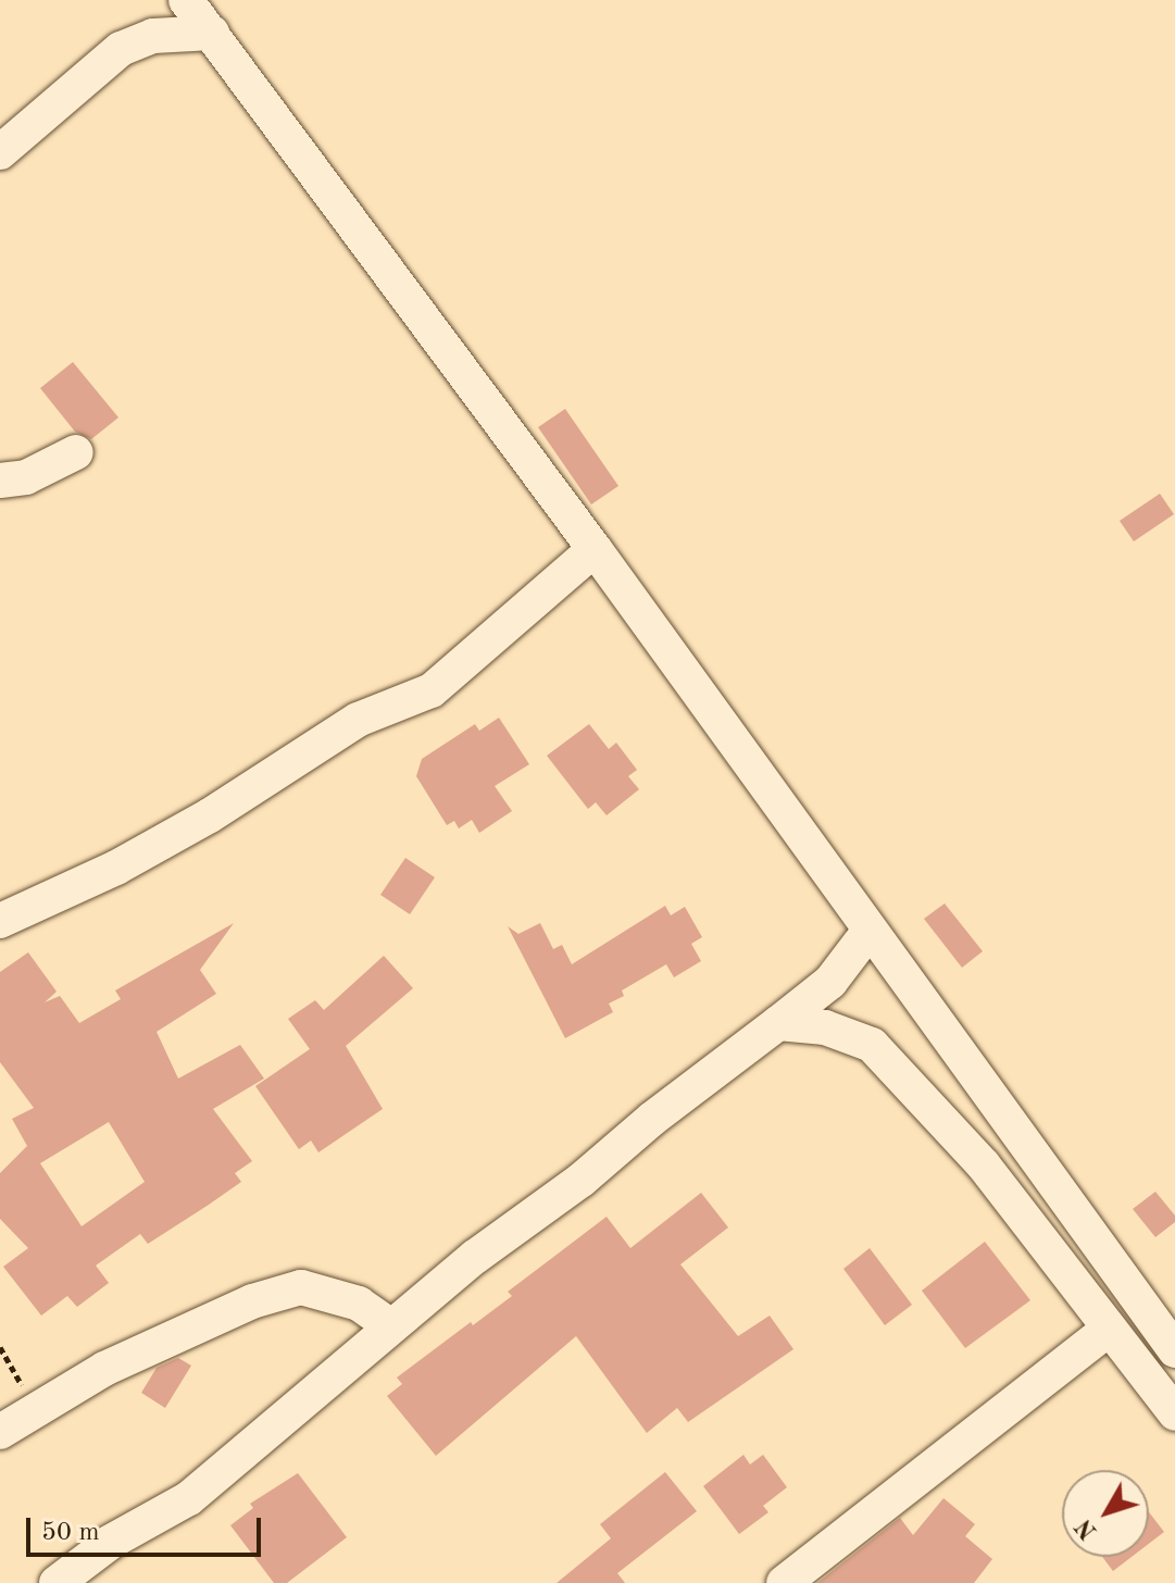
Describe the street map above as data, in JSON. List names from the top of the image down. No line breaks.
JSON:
{"scale_bar":"50 m","north":"bottom left"}
